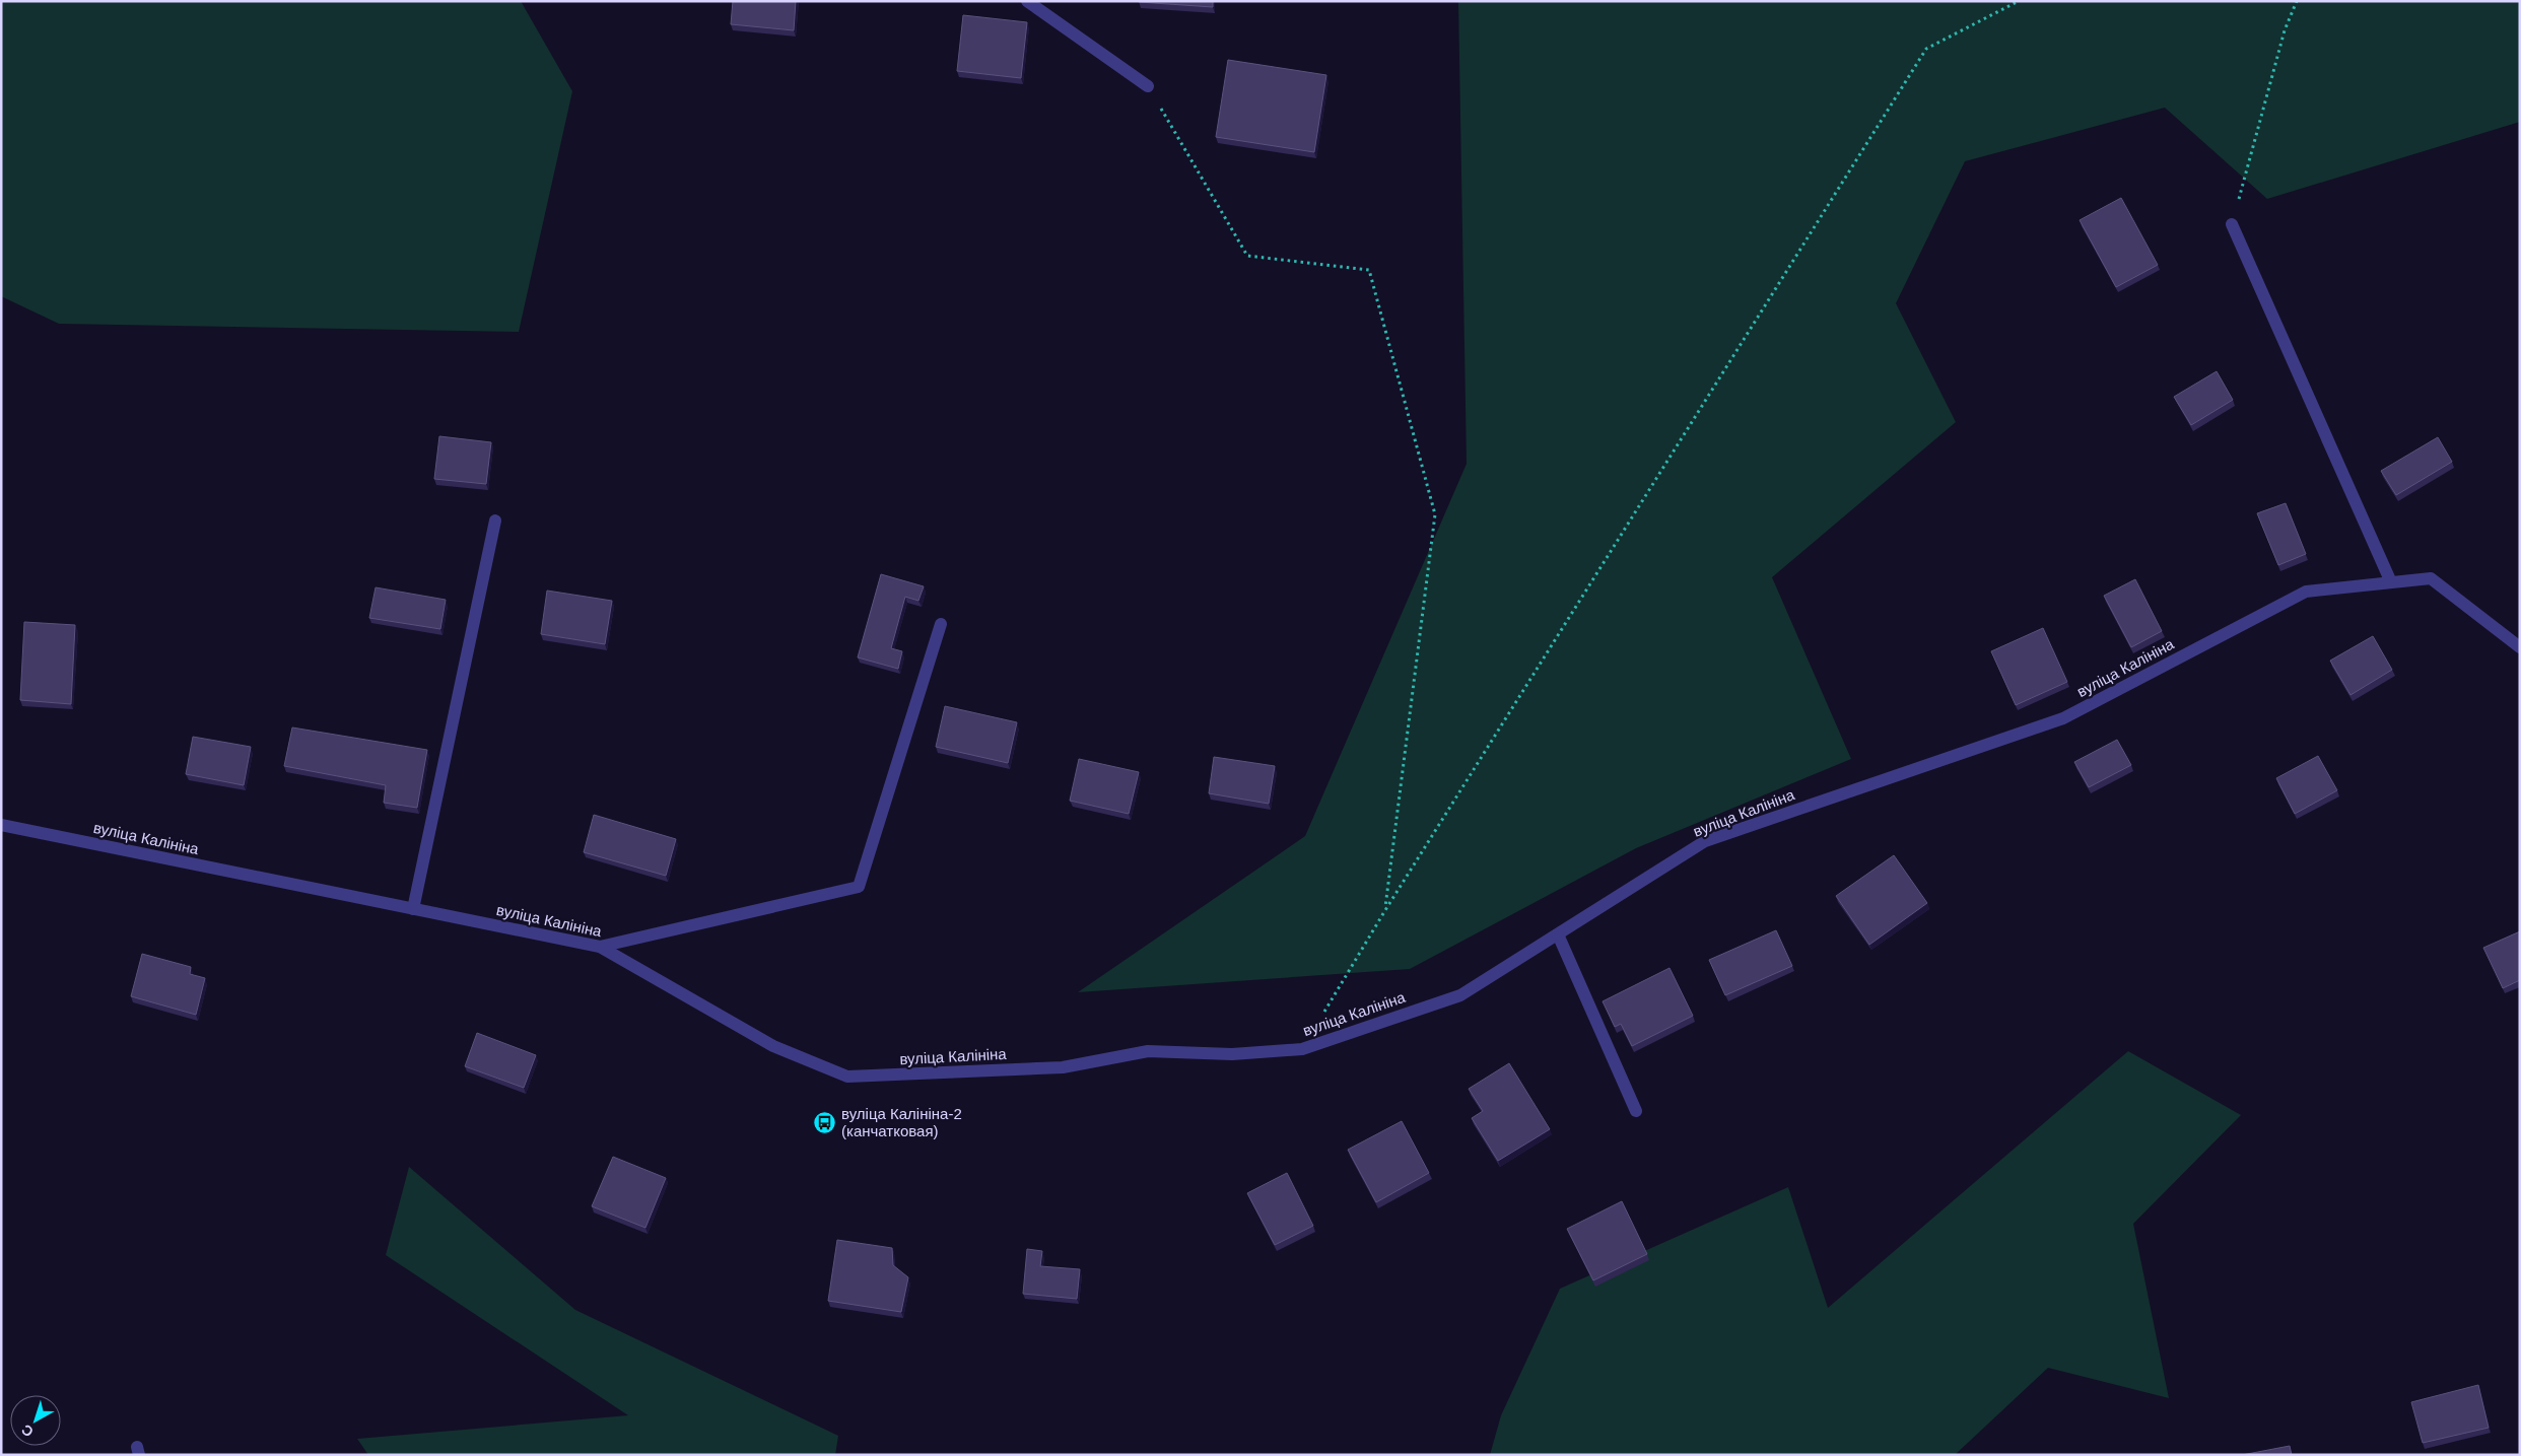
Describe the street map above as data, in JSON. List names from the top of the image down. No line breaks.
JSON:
{"streets":{"street":["вуліца Калініна"]},"places":{"bus stop":["вуліца Калініна-2 (канчатковая)"]},"north":"bottom left"}
